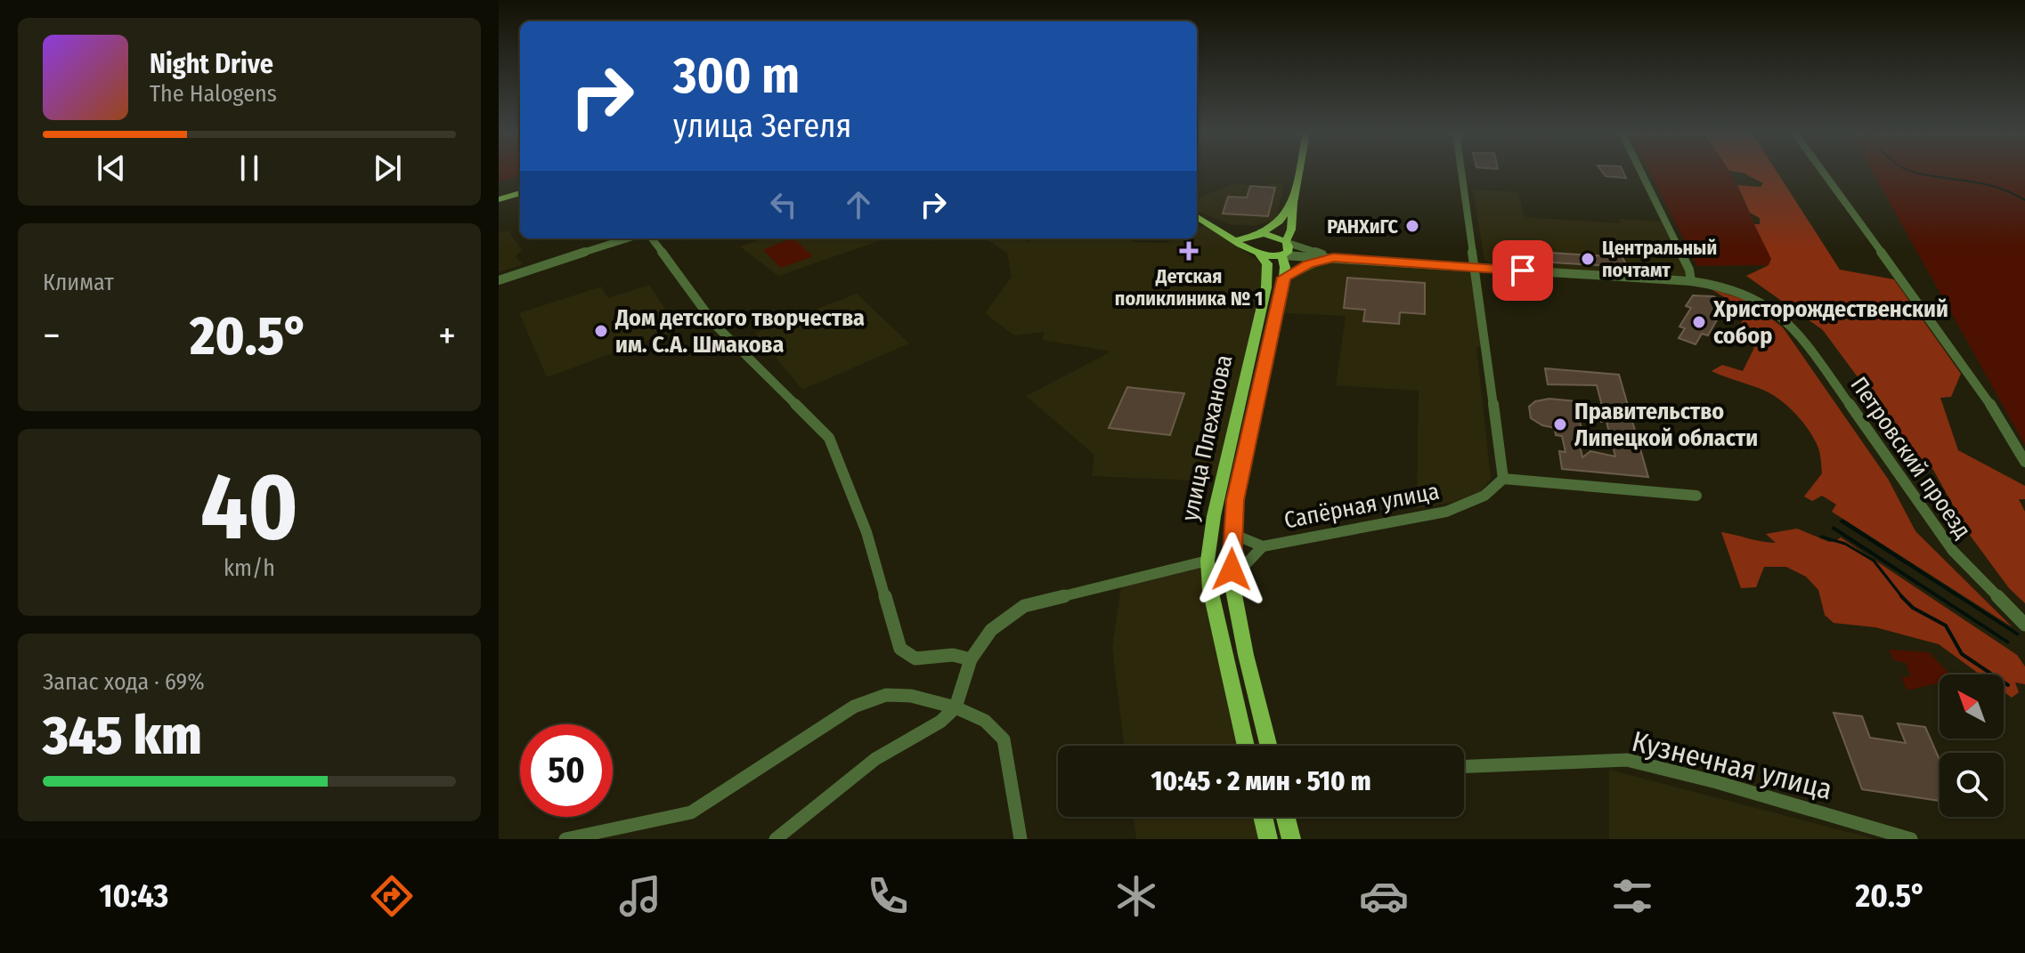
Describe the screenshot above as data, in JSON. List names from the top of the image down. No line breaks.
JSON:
{"streets":{"main road":["улица Плеханова"],"street":["Петровский проезд","Сапёрная улица","Кузнечная улица"]},"crossings":[["улица Плеханова","Сапёрная улица"]],"places":{"other":["РАНХиГС","Центральный почтамт","Христорождественский собор","Дом детского творчества им. С.А. Шмакова","Правительство Липецкой области"],"health":["Детская поликлиника № 1"]},"north":"top left","page":{"turn":["300 m","улица Зегеля"],"song":["Night Drive","The Halogens"],"tile":["Климат",["40","km/h"],["Запас хода · 69%","345 km"]],"heat":["−","20.5°","+"],"limit":"50","trip":"10:45 · 2 мин · 510 m","tabs":["10:43","20.5°"]}}
